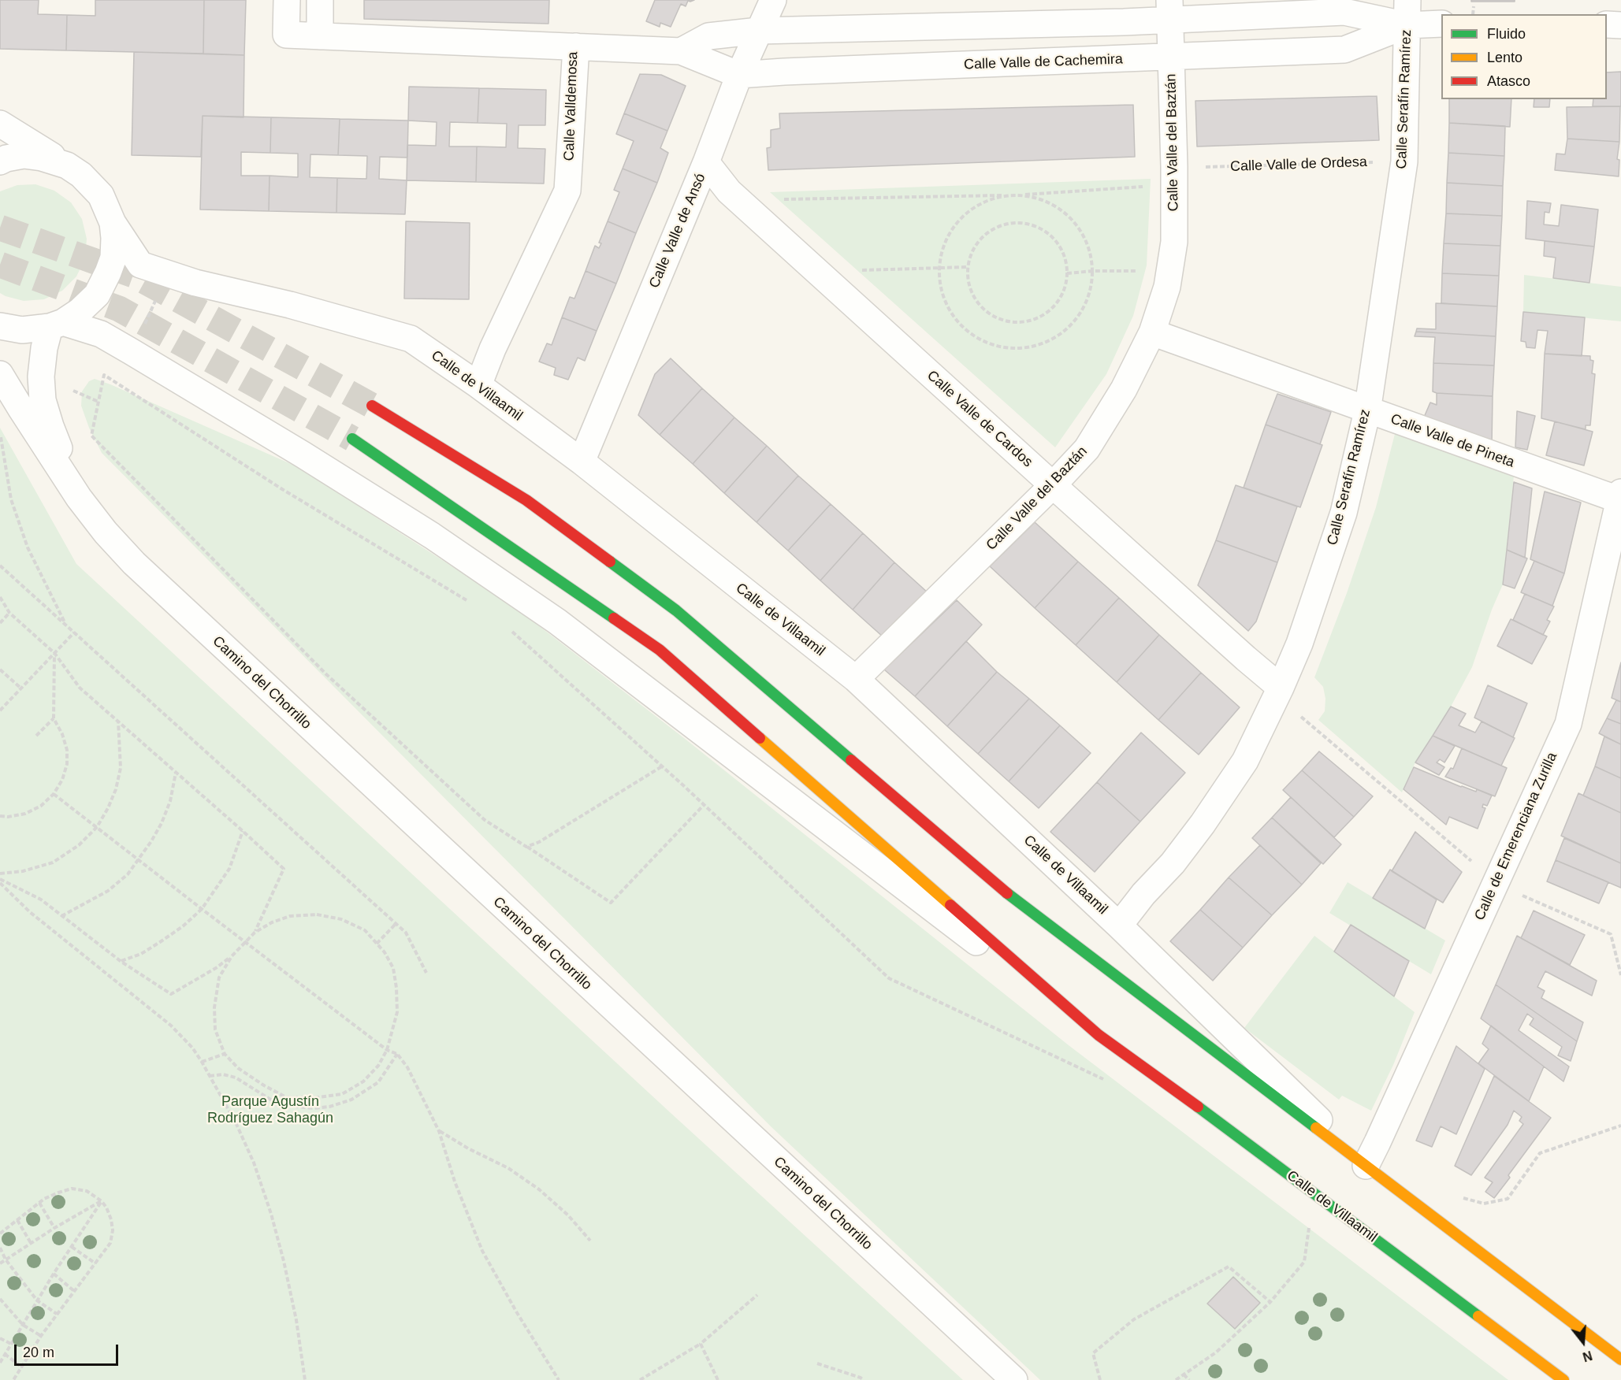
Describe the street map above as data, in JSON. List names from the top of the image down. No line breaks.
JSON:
{"streets":{"main road":["Calle de Villaamil"],"street":["Calle Valle de Cachemira","Calle Serafín Ramírez","Calle Valldemosa","Calle Valle del Baztán","Calle Valle de Ansó","Calle Valle de Cardos","Calle Valle de Pineta","Camino del Chorrillo","Calle de Emerenciana Zurilla"],"path":["Calle Valle de Ordesa"]},"crossings":[["Calle Valle de Cachemira","Calle Serafín Ramírez"],["Calle Valle de Cachemira","Calle Valldemosa"],["Calle Valle de Cachemira","Calle Valle del Baztán"],["Calle Valle de Cachemira","Calle Valle de Ansó"],["Calle Serafín Ramírez","Calle Valle de Ordesa"],["Calle Serafín Ramírez","Calle de Villaamil"],["Calle Serafín Ramírez","Calle Valle de Cardos"],["Calle Serafín Ramírez","Calle Valle de Pineta"],["Calle Valldemosa","Calle de Villaamil"],["Calle Valle del Baztán","Calle de Villaamil"],["Calle Valle del Baztán","Calle Valle de Cardos"],["Calle Valle del Baztán","Calle Valle de Pineta"],["Calle Valle de Ansó","Calle de Villaamil"],["Calle Valle de Ansó","Calle Valle de Cardos"],["Calle de Villaamil","Camino del Chorrillo"],["Calle de Villaamil","Calle de Emerenciana Zurilla"],["Calle Valle de Pineta","Calle de Emerenciana Zurilla"]],"parks":["Parque Agustín Rodríguez Sahagún"],"legend":["Fluido","Lento","Atasco"],"scale_bar":"20 m","north":"bottom"}
